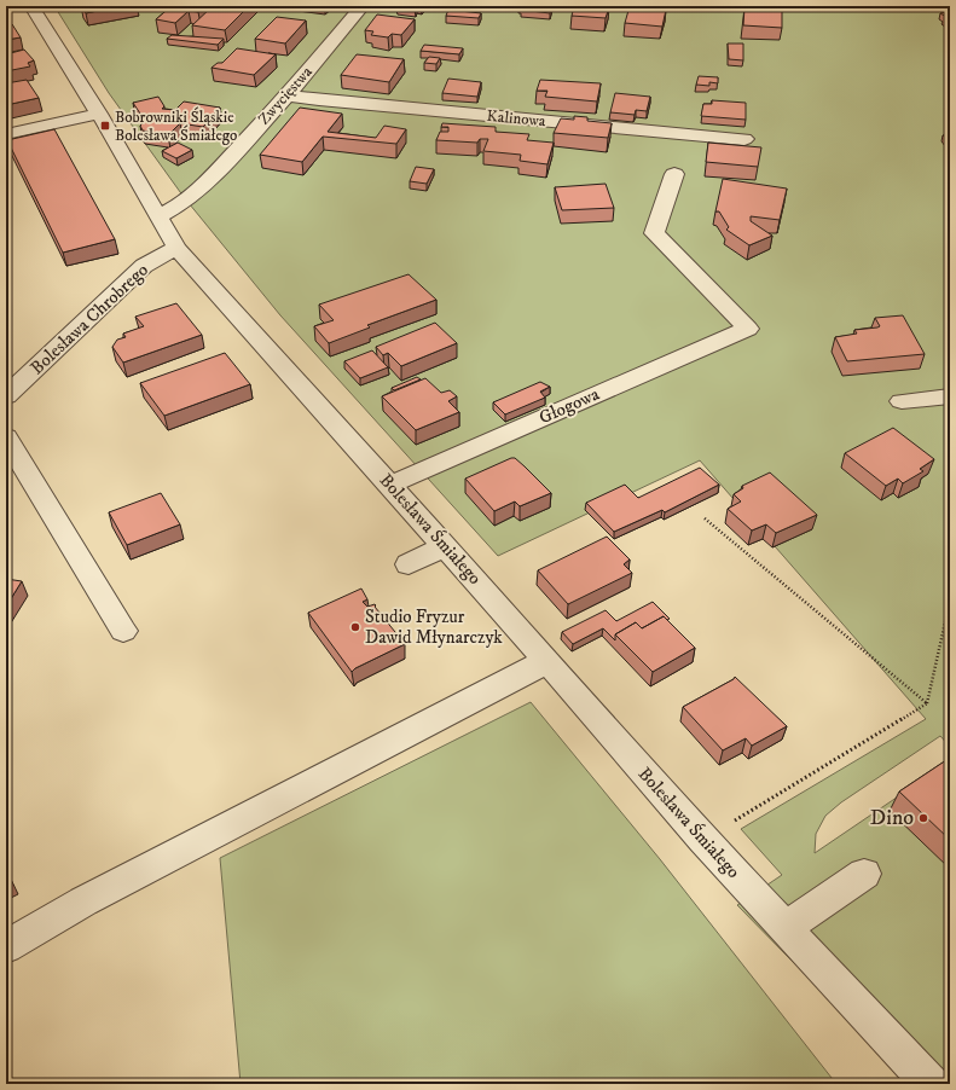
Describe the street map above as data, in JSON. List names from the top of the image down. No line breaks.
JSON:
{"streets":{"street":["Zwycięstwa","Kalinowa","Bolesława Chrobrego","Głogowa","Bolesława Śmiałego"]},"crossings":[["Zwycięstwa","Kalinowa"],["Zwycięstwa","Bolesława Śmiałego"],["Bolesława Chrobrego","Bolesława Śmiałego"],["Głogowa","Bolesława Śmiałego"]],"places":{"transit":["Bobrowniki Śląskie Bolesława Śmiałego"],"other":["Studio Fryzur Dawid Młynarczyk","Dino"]}}
